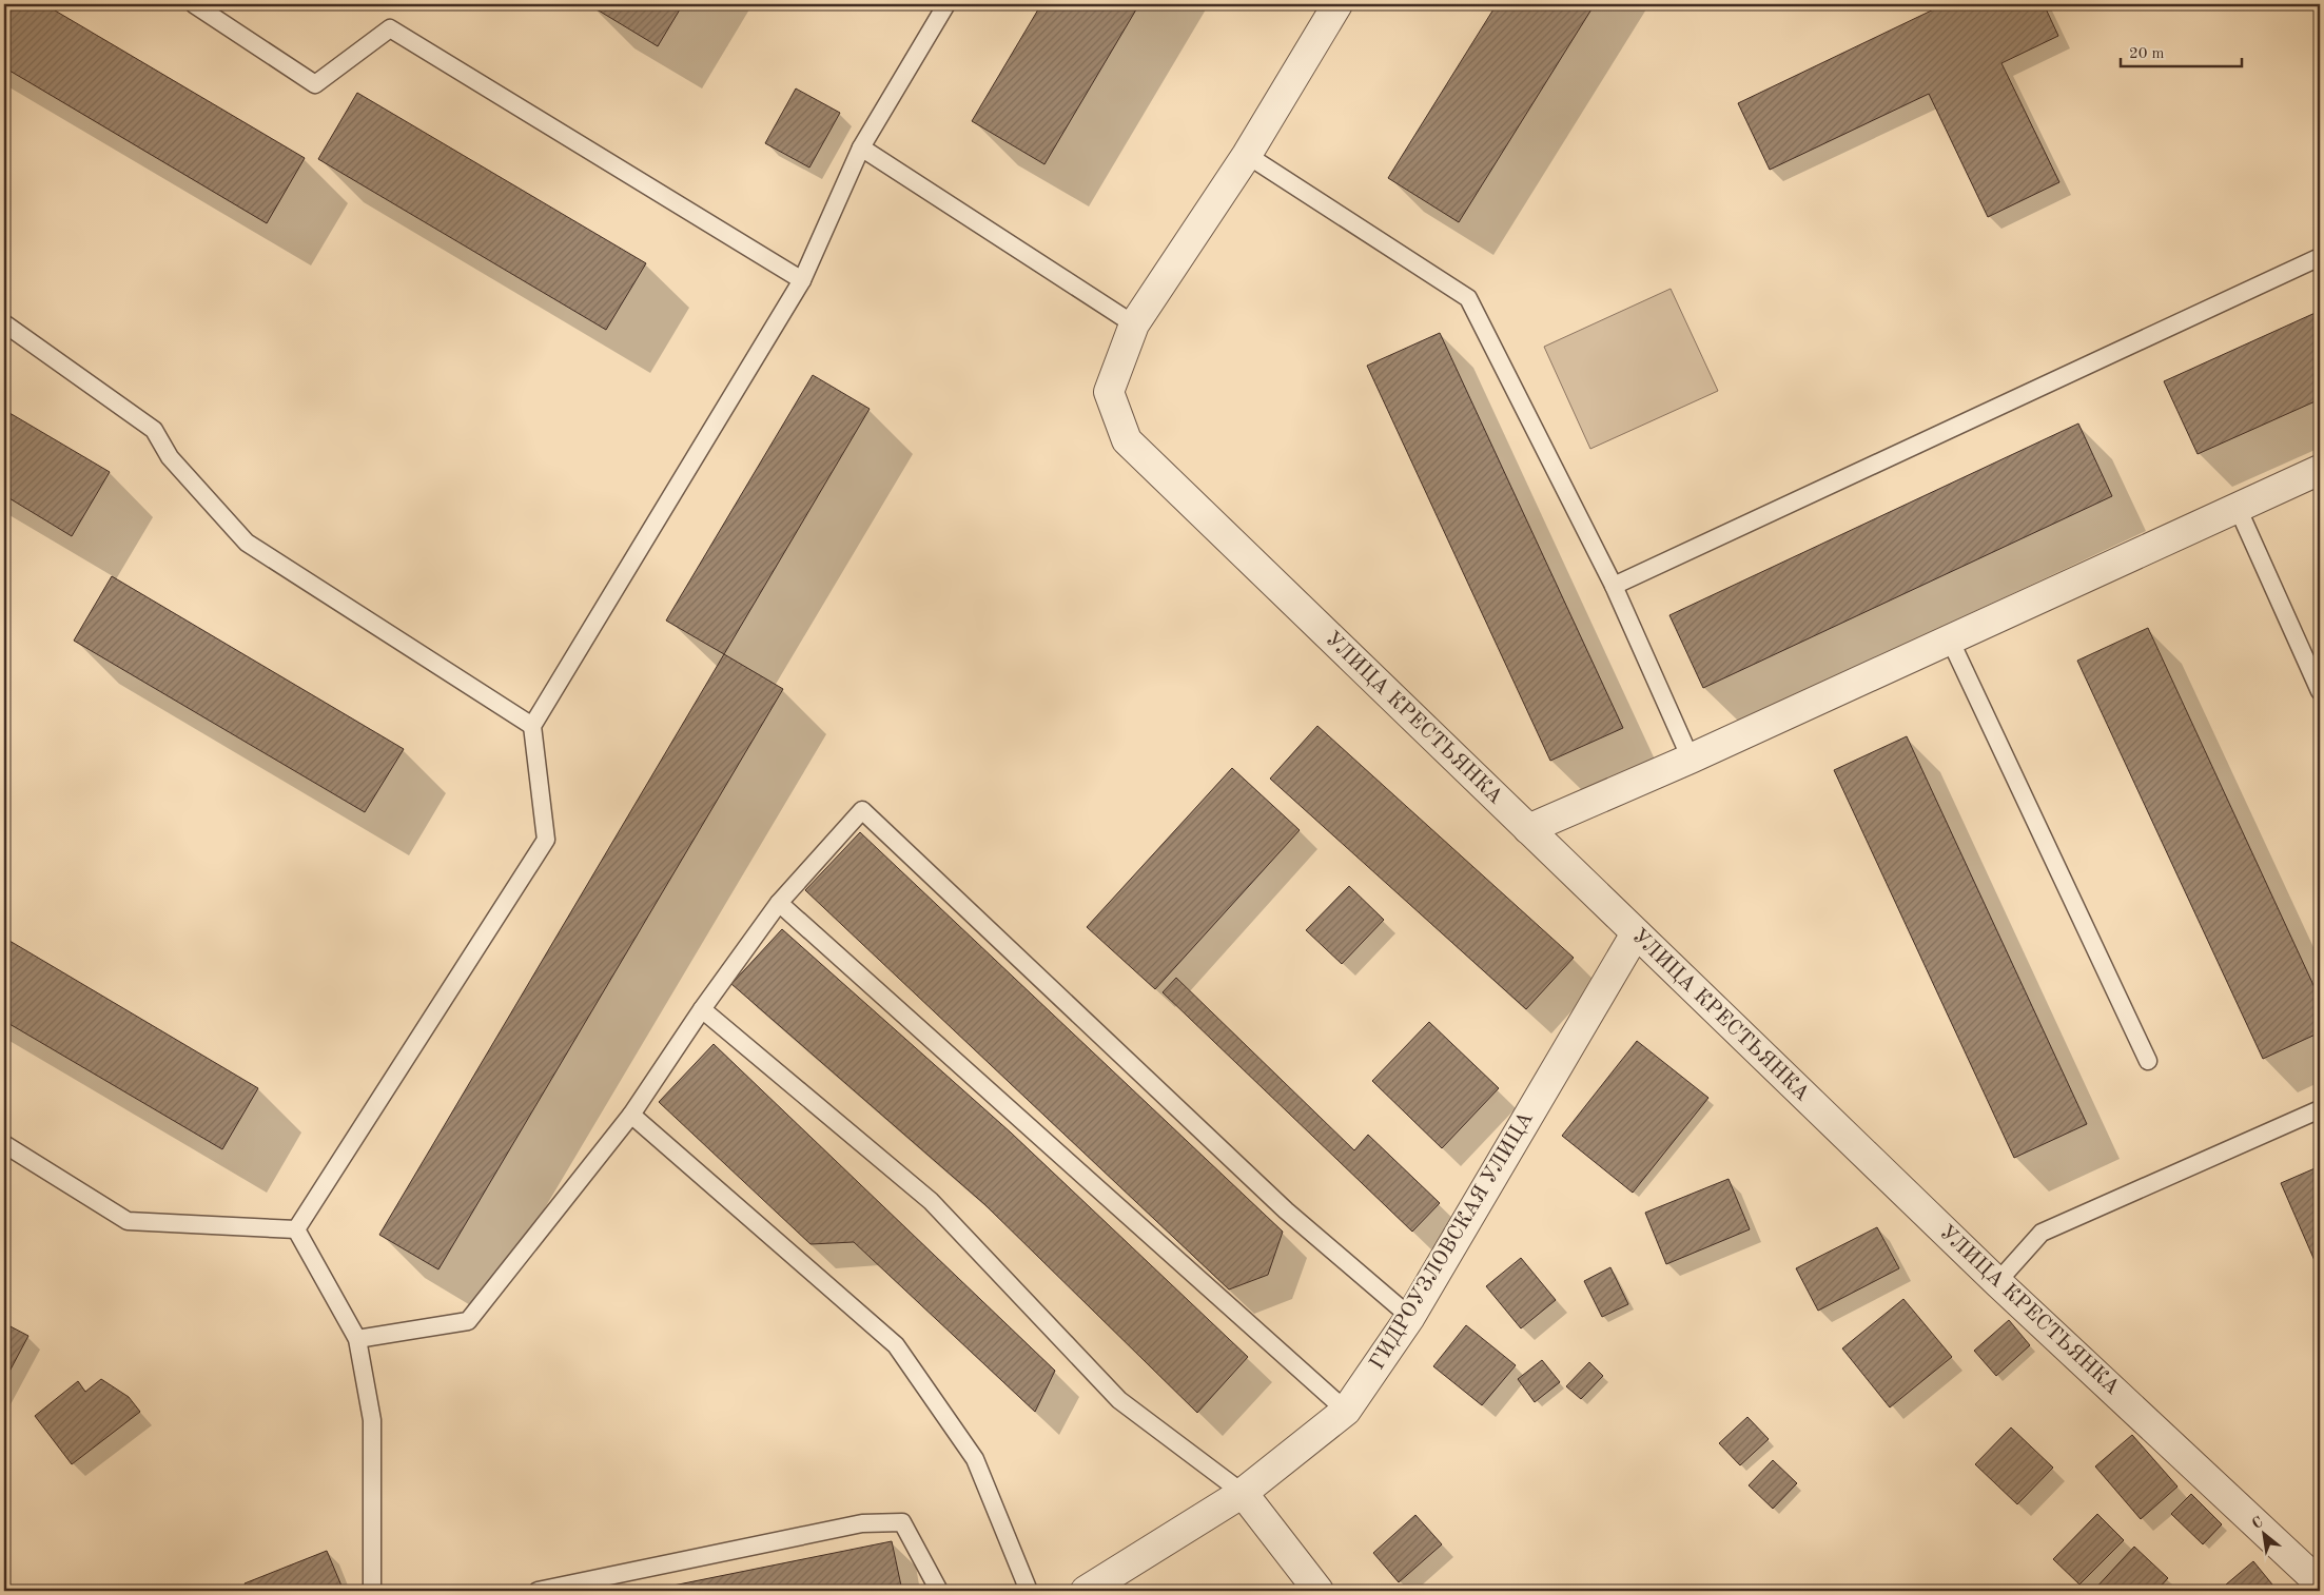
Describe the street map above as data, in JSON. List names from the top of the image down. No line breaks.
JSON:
{"streets":{"street":["УЛИЦА КРЕСТЬЯНКА","ГИДРОУЗЛОВСКАЯ УЛИЦА"]},"crossings":[["УЛИЦА КРЕСТЬЯНКА","ГИДРОУЗЛОВСКАЯ УЛИЦА"]],"scale_bar":"20 m","north":"top left"}
